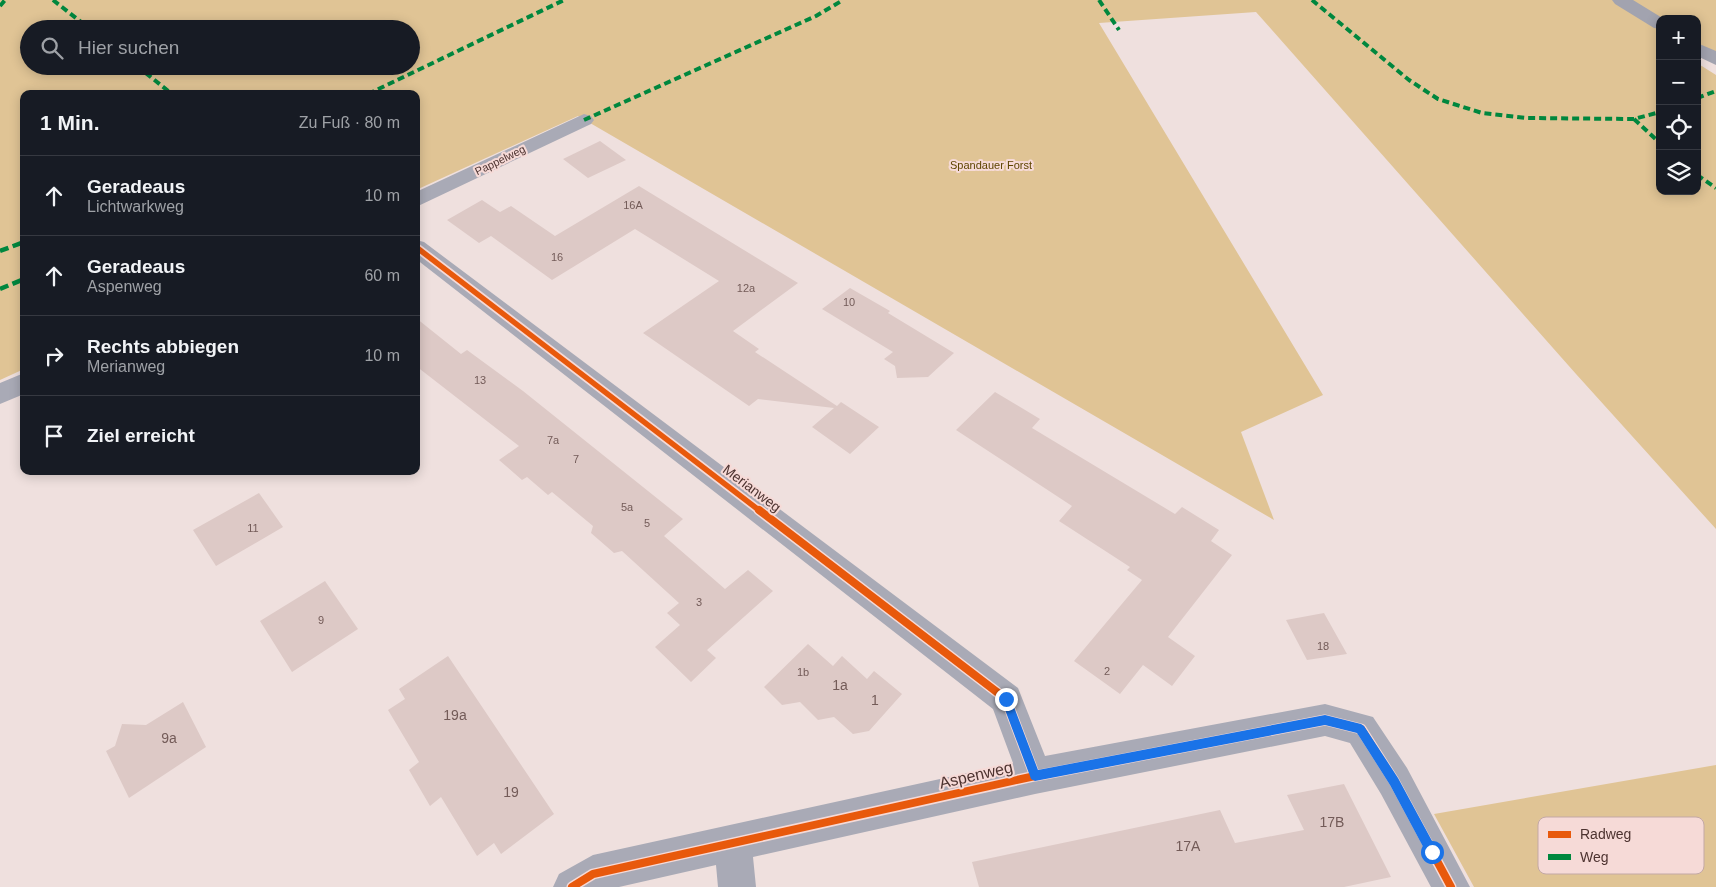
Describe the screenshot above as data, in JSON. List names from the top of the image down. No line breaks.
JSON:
{"streets":{"street":["Pappelweg","Merianweg","Aspenweg"]},"crossings":[["Merianweg","Aspenweg"]],"parks":["Spandauer Forst"],"house_numbers":["16A","16","12a","10","13","7a","7","5a","5","11","3","9","18","2","1b","1a","1","19a","9a","19","17B","17A"],"legend":["Radweg","Weg"],"page":{"map_buttons":["+","−"],"search":"Hier suchen","heading":["1 Min.","Zu Fuß · 80 m"],"list":[["Geradeaus","Lichtwarkweg","10 m"],["Geradeaus","Aspenweg","60 m"],["Rechts abbiegen","Merianweg","10 m"],"Ziel erreicht"]}}
